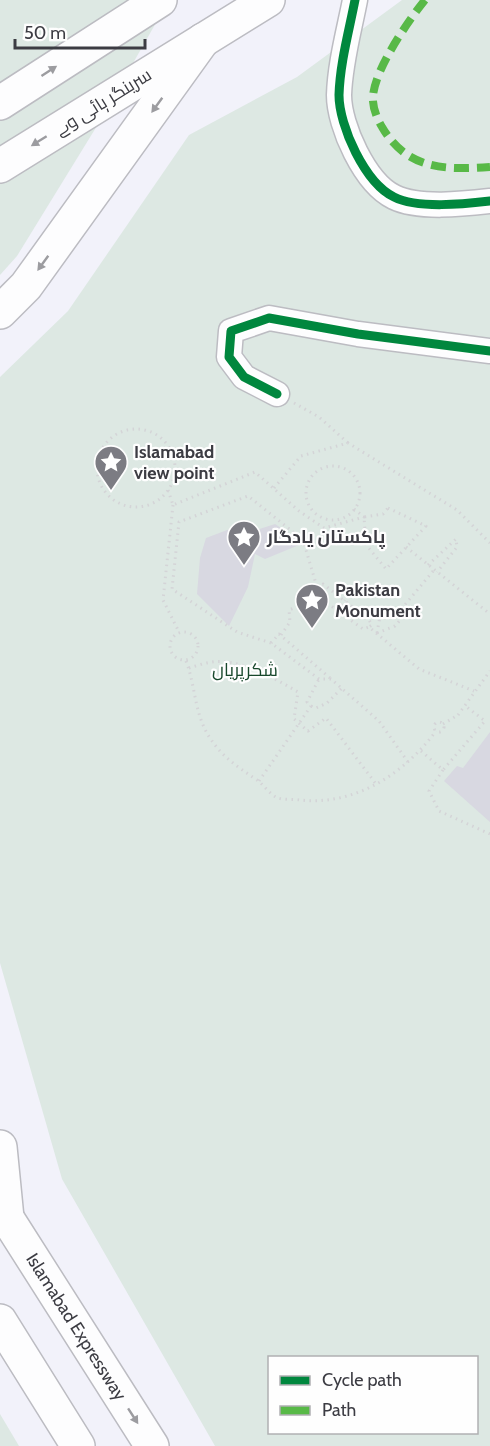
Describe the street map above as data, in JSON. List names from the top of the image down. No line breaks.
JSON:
{"streets":{"highway":["سرینگر ہائی وے","Islamabad Expressway"]},"parks":["شکرپریاں"],"places":{"place":["Islamabad view point","پاکستان یادگار","Pakistan Monument"]},"legend":["Cycle path","Path"],"scale_bar":"50 m"}
